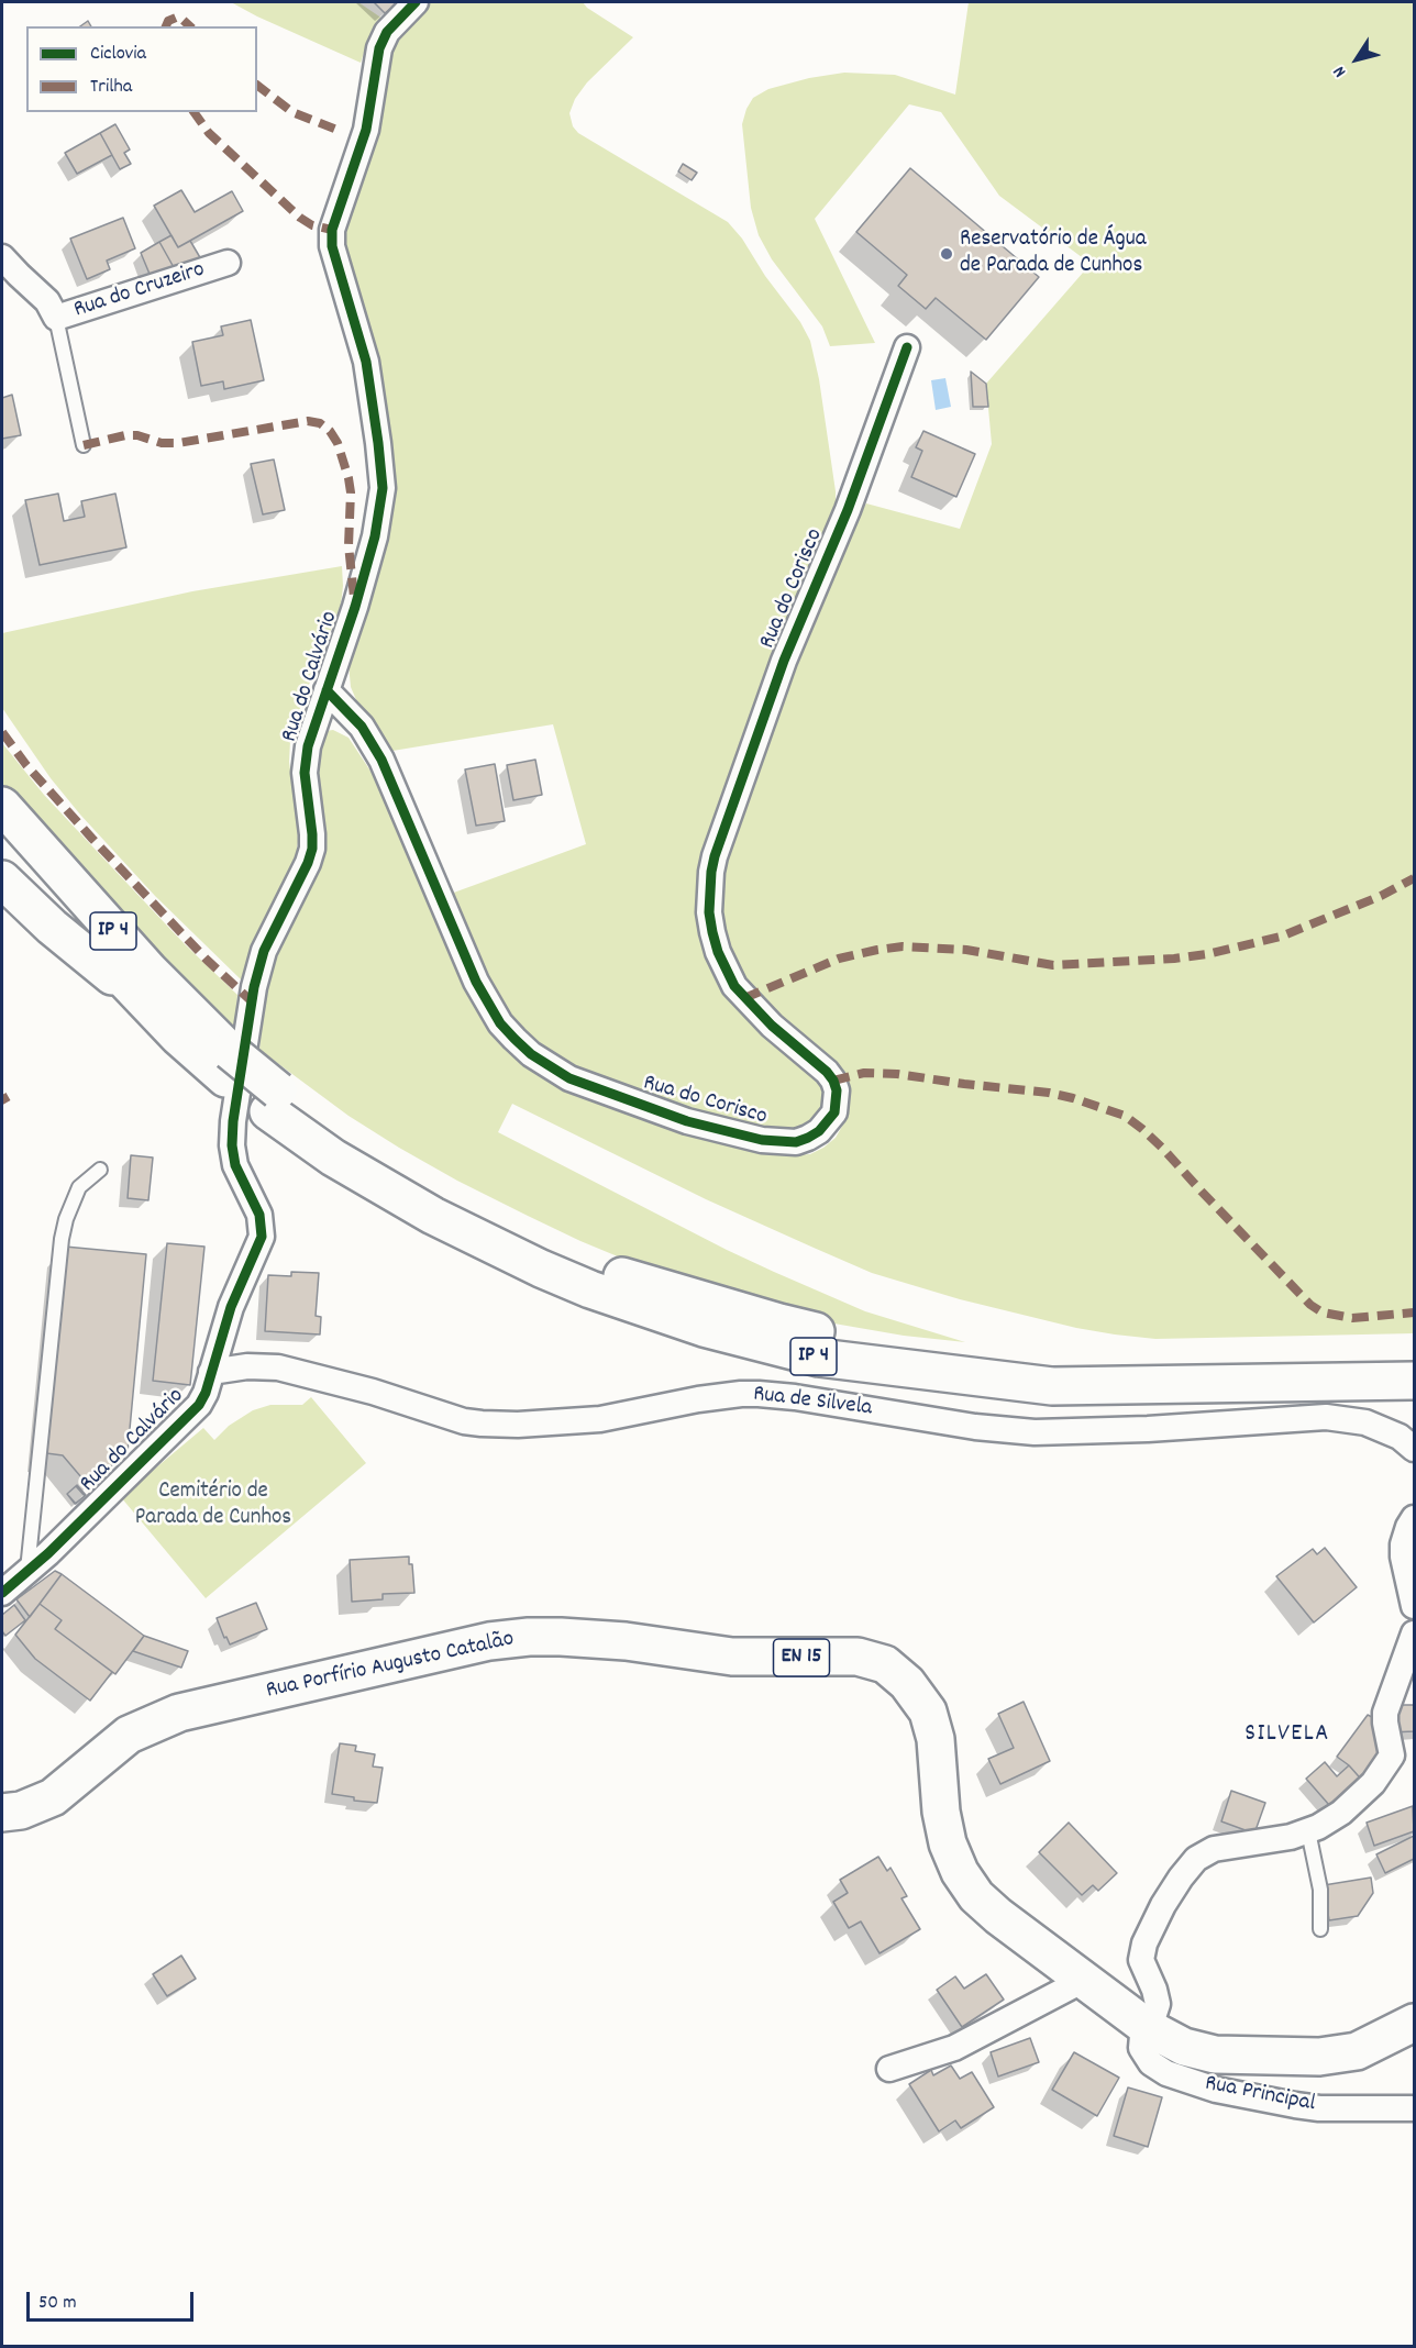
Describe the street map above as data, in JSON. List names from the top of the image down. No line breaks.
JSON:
{"streets":{"main road":["IP 4","EN 15","Rua Porfírio Augusto Catalão"],"street":["Rua do Cruzeiro","Rua do Corisco","Rua do Calvário","Rua de Silvela","Rua Principal"]},"crossings":[["Rua do Corisco","Rua do Calvário"],["Rua do Calvário","Rua de Silvela"],["Rua Porfírio Augusto Catalão","Rua Principal"]],"districts":["SILVELA"],"parks":["Cemitério de Parada de Cunhos"],"places":["Reservatório de Água de Parada de Cunhos"],"legend":["Ciclovia","Trilha"],"scale_bar":"50 m","north":"bottom left"}
